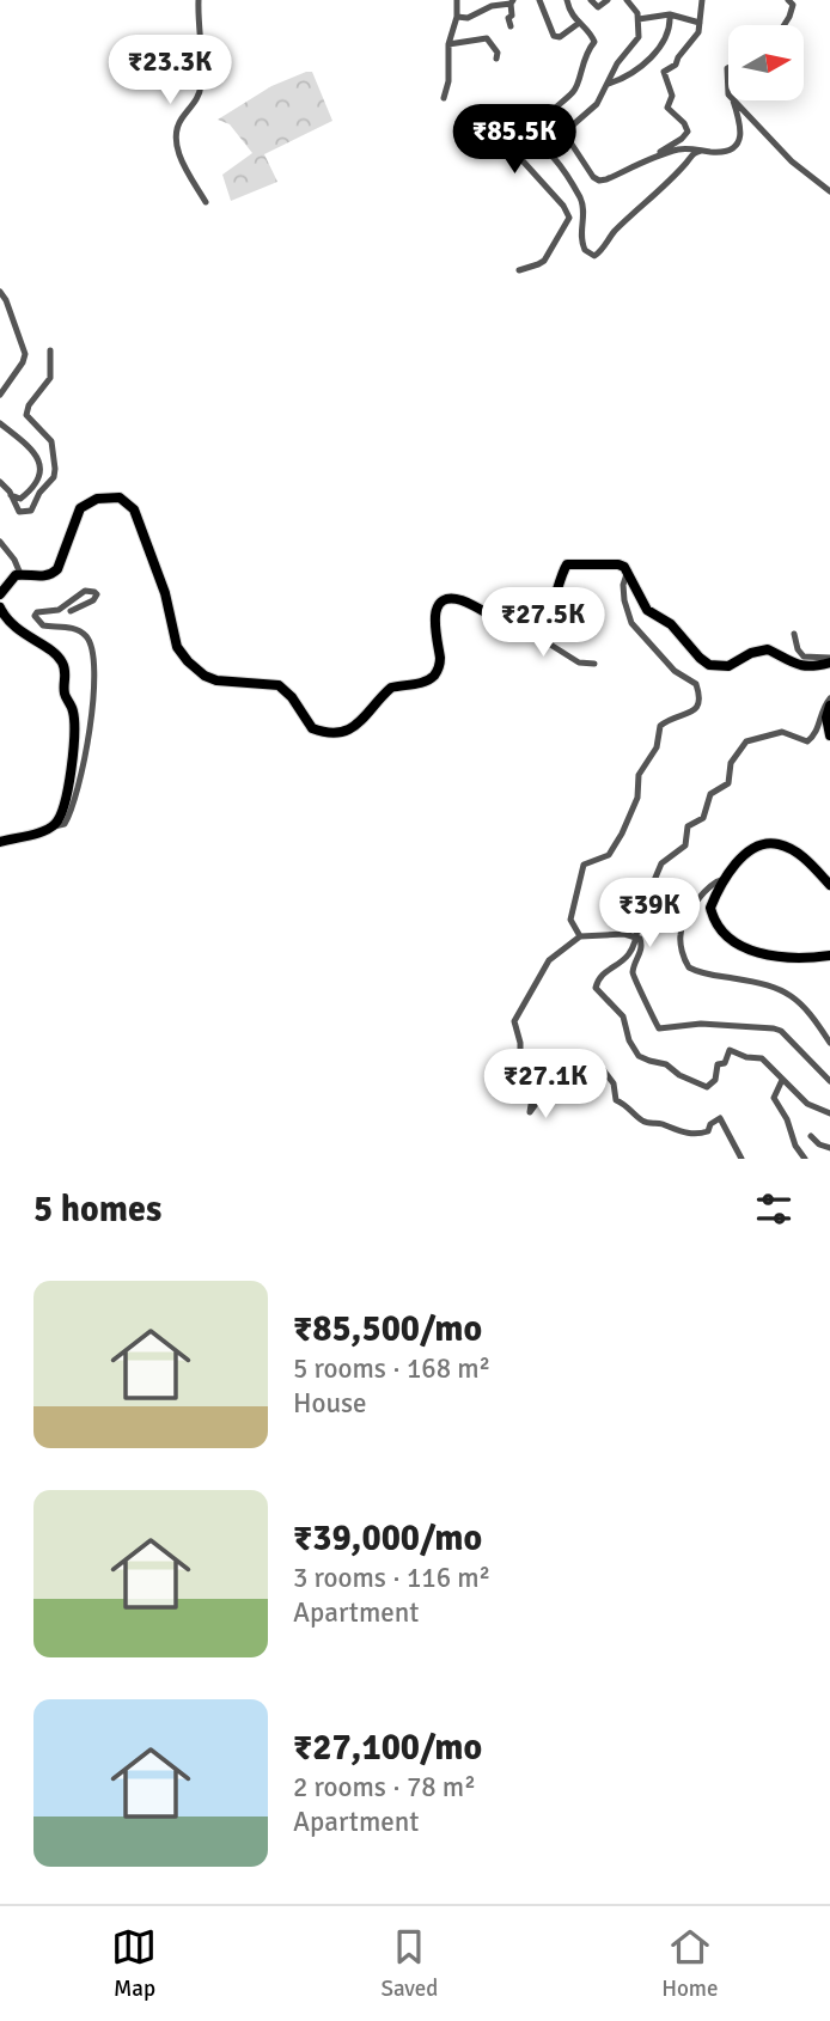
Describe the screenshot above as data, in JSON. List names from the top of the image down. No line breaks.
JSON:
{"north":"right","page":{"price":["₹23.3K","₹85.5K","₹27.5K","₹39K","₹27.1K"],"heading":"5 homes","list":[{"name":"₹85,500/mo","note":"5 rooms · 168 m² · House"},{"name":"₹39,000/mo","note":"3 rooms · 116 m² · Apartment"},{"name":"₹27,100/mo","note":"2 rooms · 78 m² · Apartment"}],"tabs":["Map","Saved","Home"]}}
